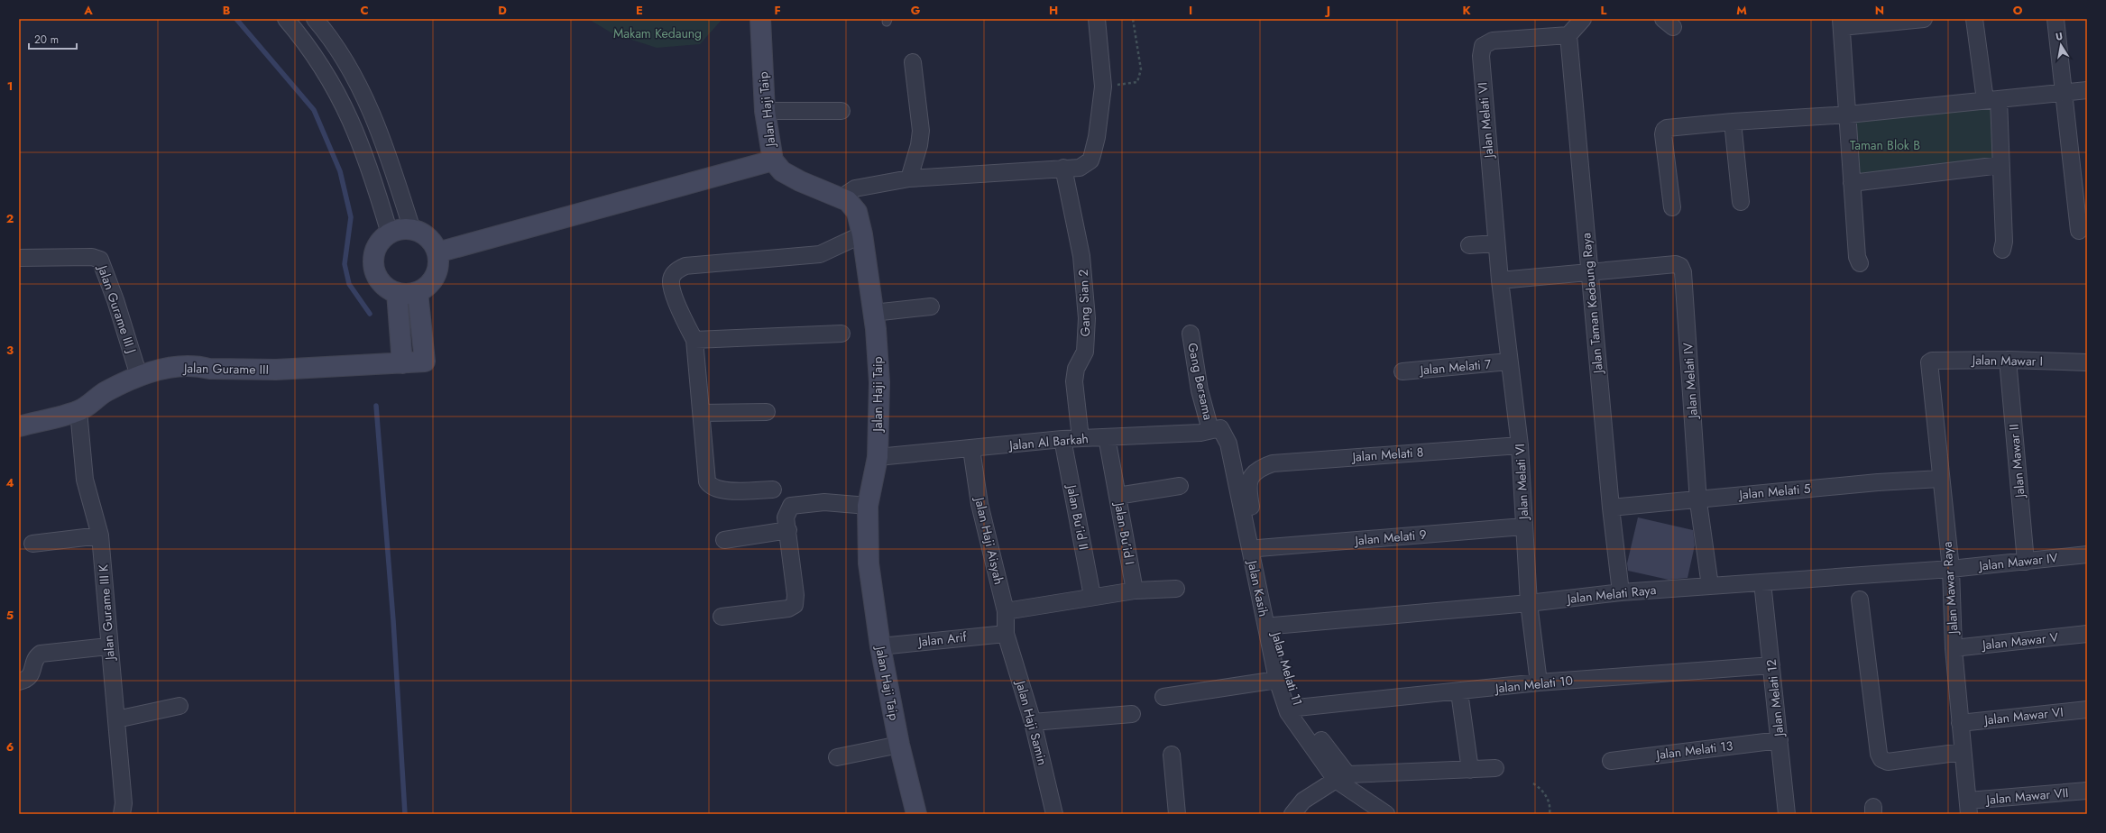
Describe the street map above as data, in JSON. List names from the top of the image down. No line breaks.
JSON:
{"streets":{"street":["Jalan Haji Taip","Jalan Melati VI","Gang Sian 2","Jalan Taman Kedaung Raya","Jalan Gurame III J","Jalan Mawar I","Jalan Melati 7","Jalan Gurame III","Jalan Melati IV","Gang Bersama","Jalan Al Barkah","Jalan Melati 8","Jalan Mawar II","Jalan Melati 5","Jalan Bu’id II","Jalan Bu’id I","Jalan Melati 9","Jalan Haji Aisyah","Jalan Mawar IV","Jalan Mawar Raya","Jalan Kasih","Jalan Melati Raya","Jalan Gurame III K","Jalan Arif","Jalan Mawar V","Jalan Melati 11","Jalan Melati 10","Jalan Melati 12","Jalan Mawar VI","Jalan Haji Samin","Jalan Melati 13","Jalan Mawar VII"]},"crossings":[["Jalan Haji Taip","Jalan Al Barkah"],["Jalan Haji Taip","Jalan Arif"],["Jalan Melati VI","Jalan Taman Kedaung Raya"],["Jalan Melati VI","Jalan Melati 7"],["Jalan Melati VI","Jalan Melati 8"],["Jalan Melati VI","Jalan Melati 9"],["Jalan Melati VI","Jalan Melati Raya"],["Jalan Melati VI","Jalan Melati 10"],["Gang Sian 2","Jalan Al Barkah"],["Jalan Taman Kedaung Raya","Jalan Melati IV"],["Jalan Taman Kedaung Raya","Jalan Melati 5"],["Jalan Taman Kedaung Raya","Jalan Melati Raya"],["Jalan Gurame III J","Jalan Gurame III"],["Jalan Mawar I","Jalan Mawar II"],["Jalan Mawar I","Jalan Mawar Raya"],["Jalan Gurame III","Jalan Gurame III K"],["Jalan Melati IV","Jalan Melati 5"],["Jalan Melati IV","Jalan Melati Raya"],["Gang Bersama","Jalan Al Barkah"],["Gang Bersama","Jalan Kasih"],["Jalan Al Barkah","Jalan Bu’id II"],["Jalan Al Barkah","Jalan Bu’id I"],["Jalan Al Barkah","Jalan Haji Aisyah"],["Jalan Al Barkah","Jalan Kasih"],["Jalan Melati 8","Jalan Melati 11"],["Jalan Mawar II","Jalan Mawar IV"],["Jalan Melati 5","Jalan Mawar Raya"],["Jalan Melati 9","Jalan Melati 11"],["Jalan Haji Aisyah","Jalan Arif"],["Jalan Haji Aisyah","Jalan Haji Samin"],["Jalan Mawar IV","Jalan Mawar Raya"],["Jalan Mawar IV","Jalan Melati Raya"],["Jalan Mawar Raya","Jalan Melati Raya"],["Jalan Mawar Raya","Jalan Mawar V"],["Jalan Mawar Raya","Jalan Mawar VI"],["Jalan Mawar Raya","Jalan Mawar VII"],["Jalan Melati Raya","Jalan Melati 11"],["Jalan Melati Raya","Jalan Melati 12"],["Jalan Arif","Jalan Haji Samin"],["Jalan Melati 11","Jalan Melati 10"],["Jalan Melati 10","Jalan Melati 12"],["Jalan Melati 12","Jalan Melati 13"]],"parks":["Makam Kedaung","Taman Blok B"],"scale_bar":"20 m","north":"top","grid":{"columns":["A","B","C","D","E","F","G","H","I","J","K","L","M","N","O"],"rows":["1","2","3","4","5","6"]}}
